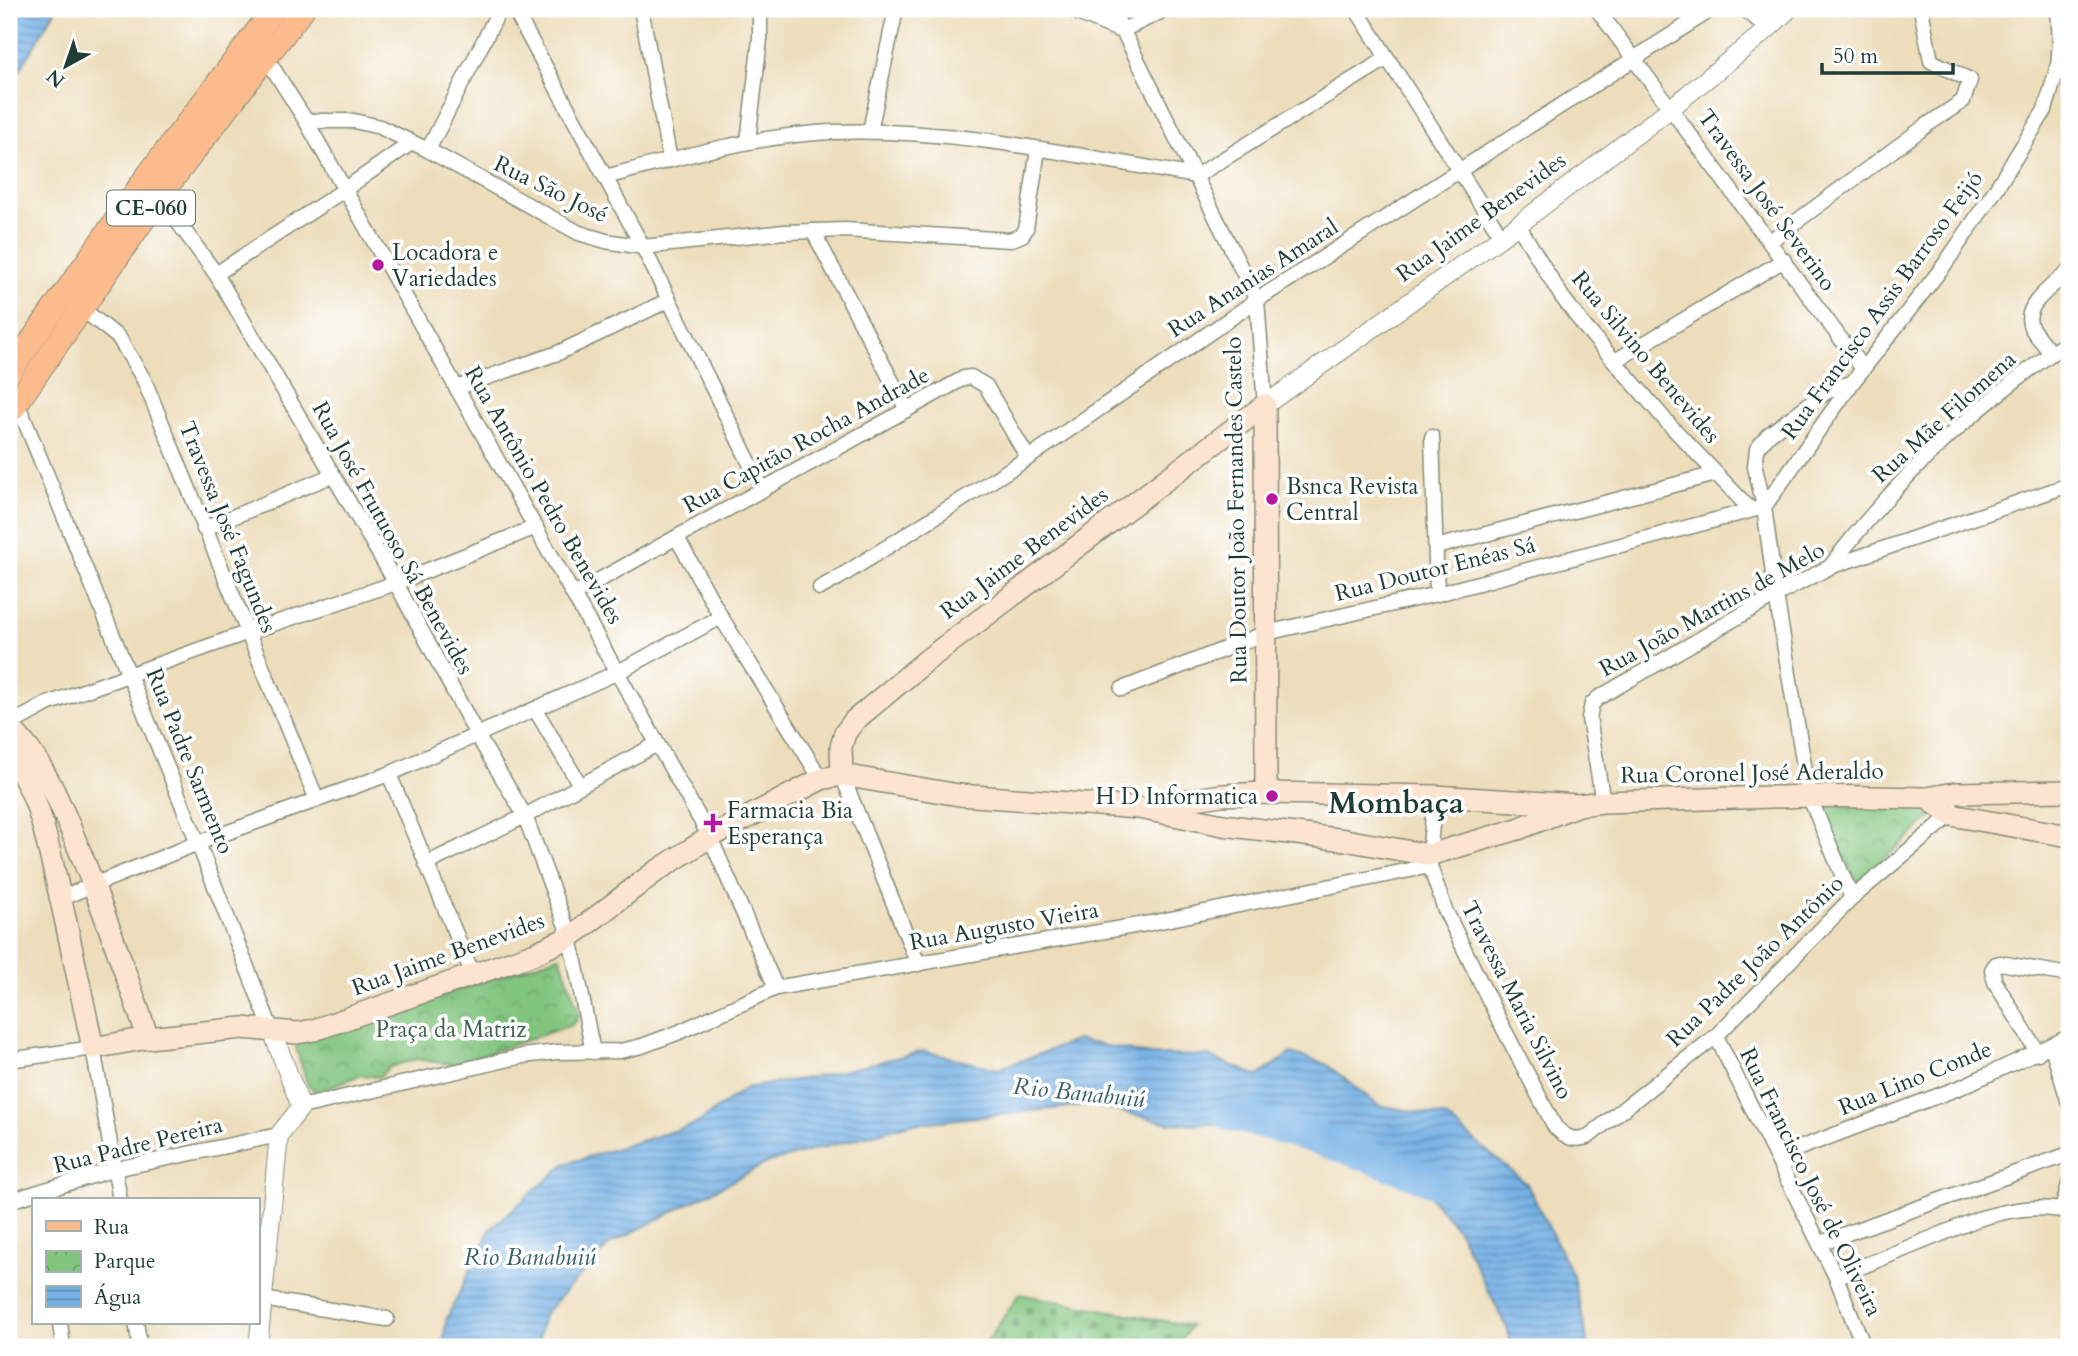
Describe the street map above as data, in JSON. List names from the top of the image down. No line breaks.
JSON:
{"streets":{"main road":["CE-060","Rua Jaime Benevides","Rua Doutor João Fernandes Castelo","Rua Coronel José Aderaldo"],"street":["Rua São José","Travessa José Severino","Rua Ananias Amaral","Rua Francisco Assis Barroso Feijó","Rua Silvino Benevides","Rua Mãe Filomena","Rua Capitão Rocha Andrade","Rua Antônio Pedro Benevides","Travessa José Fagundes","Rua José Frutuoso Sá Benevides","Rua Doutor Enéas Sá","Rua João Martins de Melo","Rua Padre Sarmento","Rua Augusto Vieira","Rua Padre João Antônio","Travessa Maria Silvino","Rua Lino Conde","Rua Padre Pereira","Rua Francisco José de Oliveira"]},"crossings":[["Rua São José","Rua Antônio Pedro Benevides"],["Travessa José Severino","Rua Jaime Benevides"],["Travessa José Severino","Rua Ananias Amaral"],["Travessa José Severino","Rua Francisco Assis Barroso Feijó"],["CE-060","Rua Antônio Pedro Benevides"],["CE-060","Travessa José Fagundes"],["CE-060","Rua José Frutuoso Sá Benevides"],["CE-060","Rua Padre Sarmento"],["Rua Jaime Benevides","Rua Silvino Benevides"],["Rua Jaime Benevides","Rua Antônio Pedro Benevides"],["Rua Jaime Benevides","Rua Doutor João Fernandes Castelo"],["Rua Jaime Benevides","Rua José Frutuoso Sá Benevides"],["Rua Jaime Benevides","Rua Padre Sarmento"],["Rua Jaime Benevides","Rua Coronel José Aderaldo"],["Rua Ananias Amaral","Rua Capitão Rocha Andrade"],["Rua Ananias Amaral","Rua Doutor João Fernandes Castelo"],["Rua Francisco Assis Barroso Feijó","Rua Silvino Benevides"],["Rua Francisco Assis Barroso Feijó","Rua Doutor Enéas Sá"],["Rua Silvino Benevides","Rua Doutor Enéas Sá"],["Rua Mãe Filomena","Rua João Martins de Melo"],["Rua Capitão Rocha Andrade","Rua Antônio Pedro Benevides"],["Rua Antônio Pedro Benevides","Rua Augusto Vieira"],["Rua Doutor João Fernandes Castelo","Rua Doutor Enéas Sá"],["Rua Doutor João Fernandes Castelo","Rua Coronel José Aderaldo"],["Rua José Frutuoso Sá Benevides","Rua Augusto Vieira"],["Rua João Martins de Melo","Rua Coronel José Aderaldo"],["Rua Padre Sarmento","Rua Augusto Vieira"],["Rua Coronel José Aderaldo","Rua Augusto Vieira"],["Rua Coronel José Aderaldo","Travessa Maria Silvino"],["Rua Augusto Vieira","Travessa Maria Silvino"],["Rua Padre João Antônio","Travessa Maria Silvino"],["Rua Padre João Antônio","Rua Francisco José de Oliveira"],["Rua Lino Conde","Rua Francisco José de Oliveira"]],"districts":["Mombaça"],"water":["Rio Banabuiú"],"parks":["Praça da Matriz"],"places":{"other":["Locadora e Variedades","Bsnca Revista Central","H D Informatica"],"health":["Farmacia Bia Esperança"]},"legend":["Rua","Parque","Água"],"scale_bar":"50 m","north":"bottom left"}
